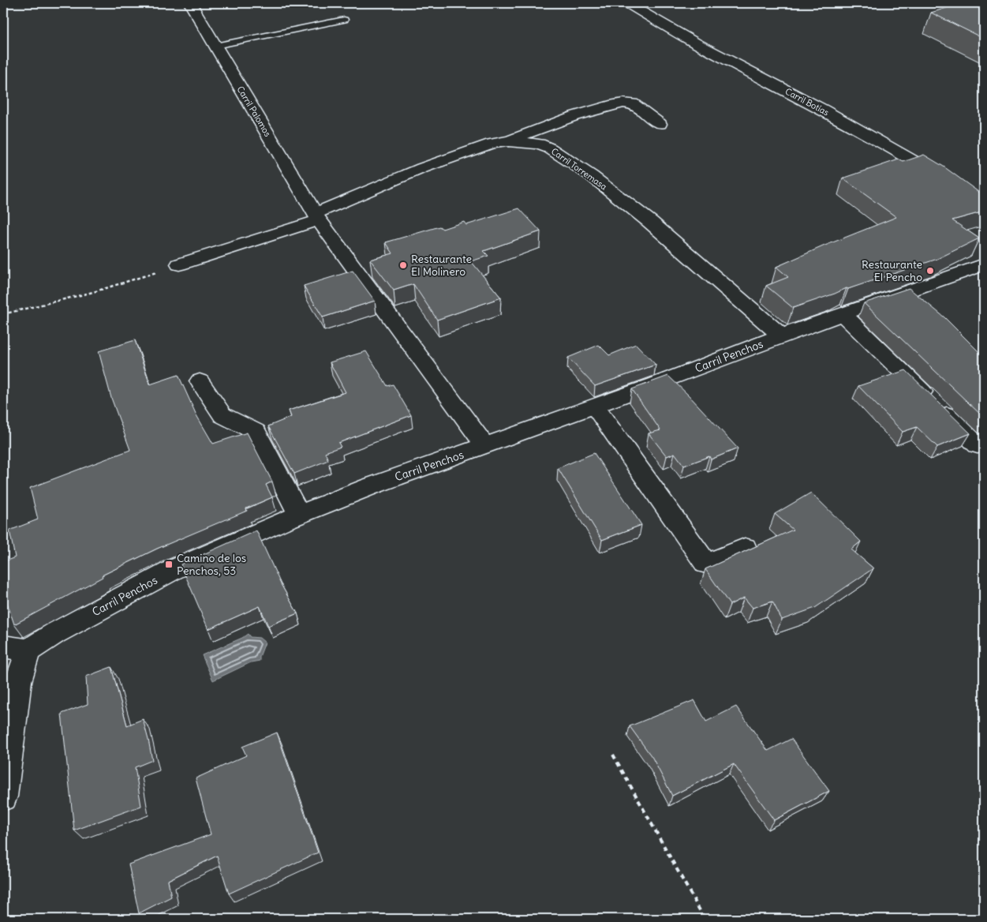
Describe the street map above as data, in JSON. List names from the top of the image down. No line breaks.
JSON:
{"streets":{"street":["Carril Botías","Carril Palomos","Carril Torremasa","Carril Penchos"]},"crossings":[["Carril Palomos","Carril Torremasa"],["Carril Palomos","Carril Penchos"],["Carril Torremasa","Carril Penchos"]],"places":{"other":["Restaurante El Molinero","Restaurante El Pencho"],"transit":["Camino de los Penchos, 53"]}}
